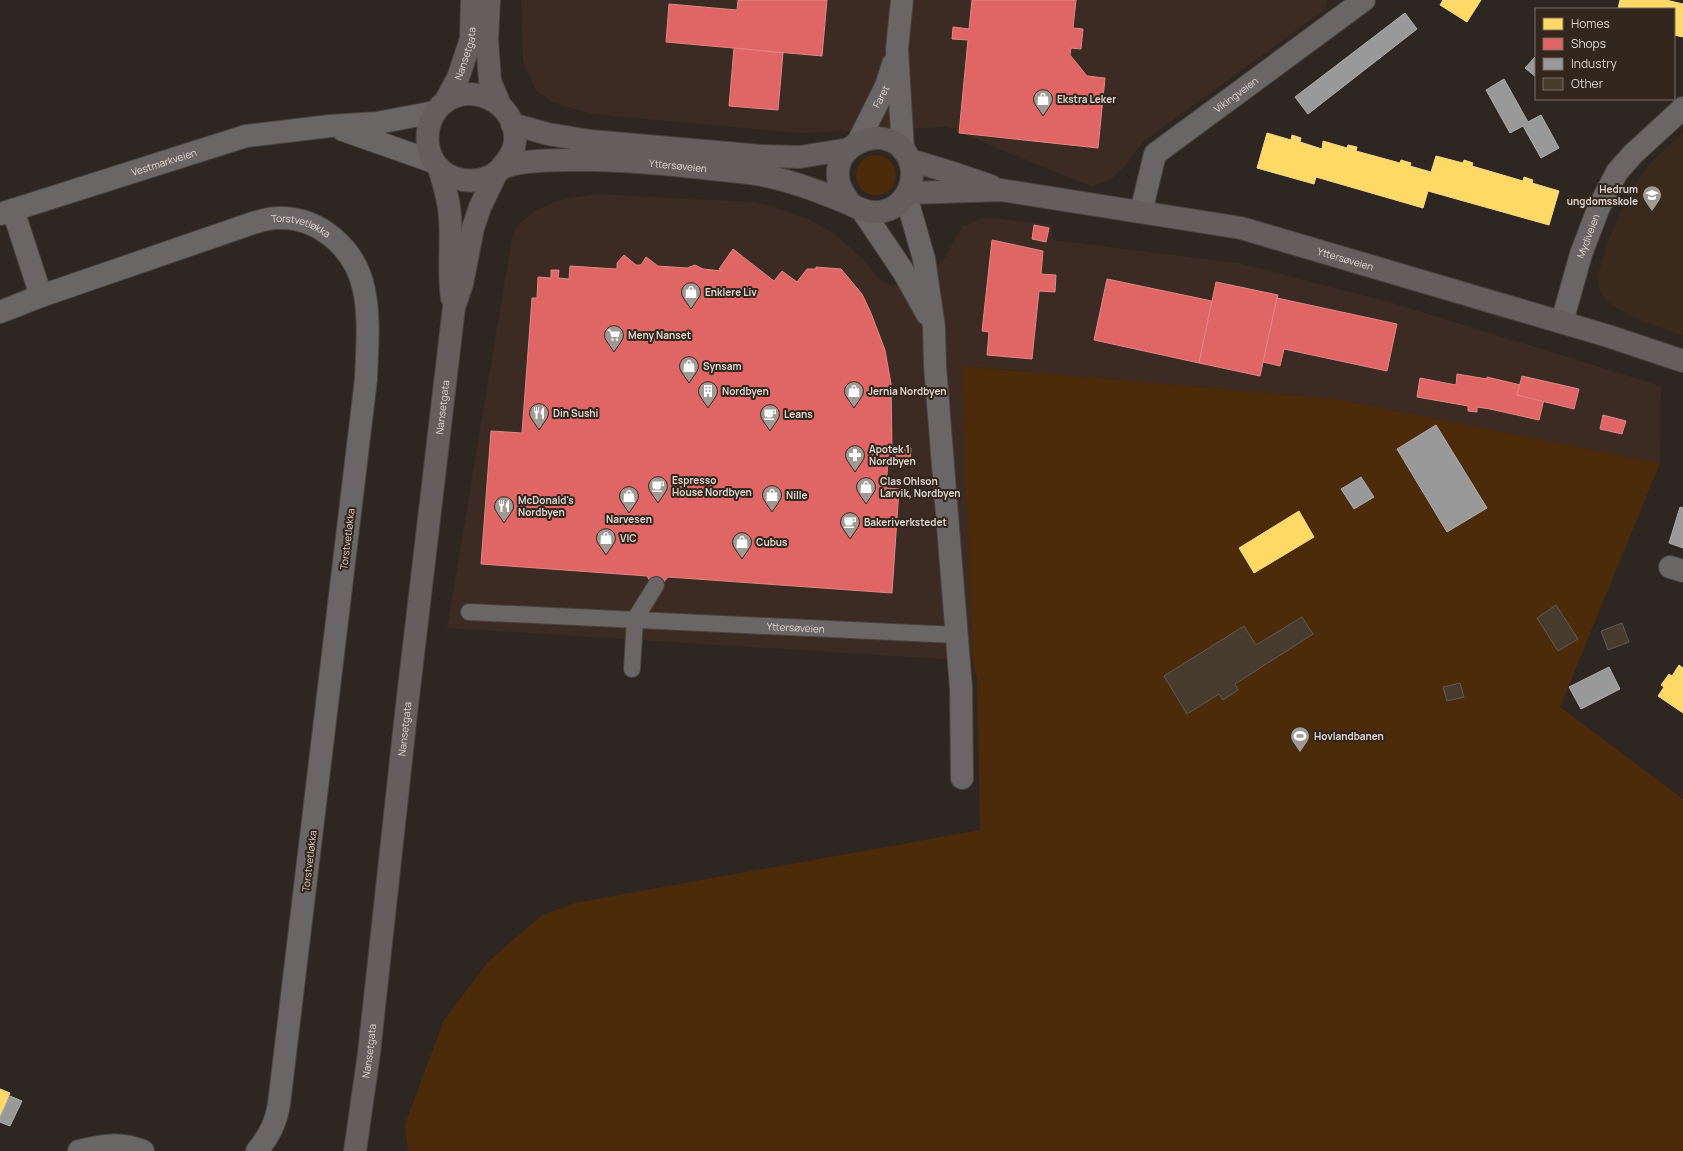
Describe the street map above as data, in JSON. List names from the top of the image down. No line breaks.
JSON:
{"streets":{"main road":["Nansetgata","Yttersøveien"],"street":["Vikingveien","Faret","Vestmarkveien","Torstvetløkka","Mydiveien"]},"crossings":[["Nansetgata","Vestmarkveien"],["Nansetgata","Yttersøveien"],["Vikingveien","Yttersøveien"],["Faret","Yttersøveien"],["Vestmarkveien","Yttersøveien"],["Yttersøveien","Mydiveien"]],"places":{"shop":["Ekstra Leker","Enklere Liv","Synsam","Jernia Nordbyen","Clas Ohlson Larvik, Nordbyen","Nille","Narvesen","VIC","Cubus"],"school or university":["Hedrum ungdomsskole"],"supermarket":["Meny Nanset"],"building":["Nordbyen"],"restaurant":["Din Sushi","McDonald's Nordbyen"],"cafe":["Leans","Espresso House Nordbyen","Bakeriverkstedet"],"pharmacy":["Apotek 1 Nordbyen"],"sports":["Hovlandbanen"]},"legend":["Homes","Shops","Industry","Other"]}
